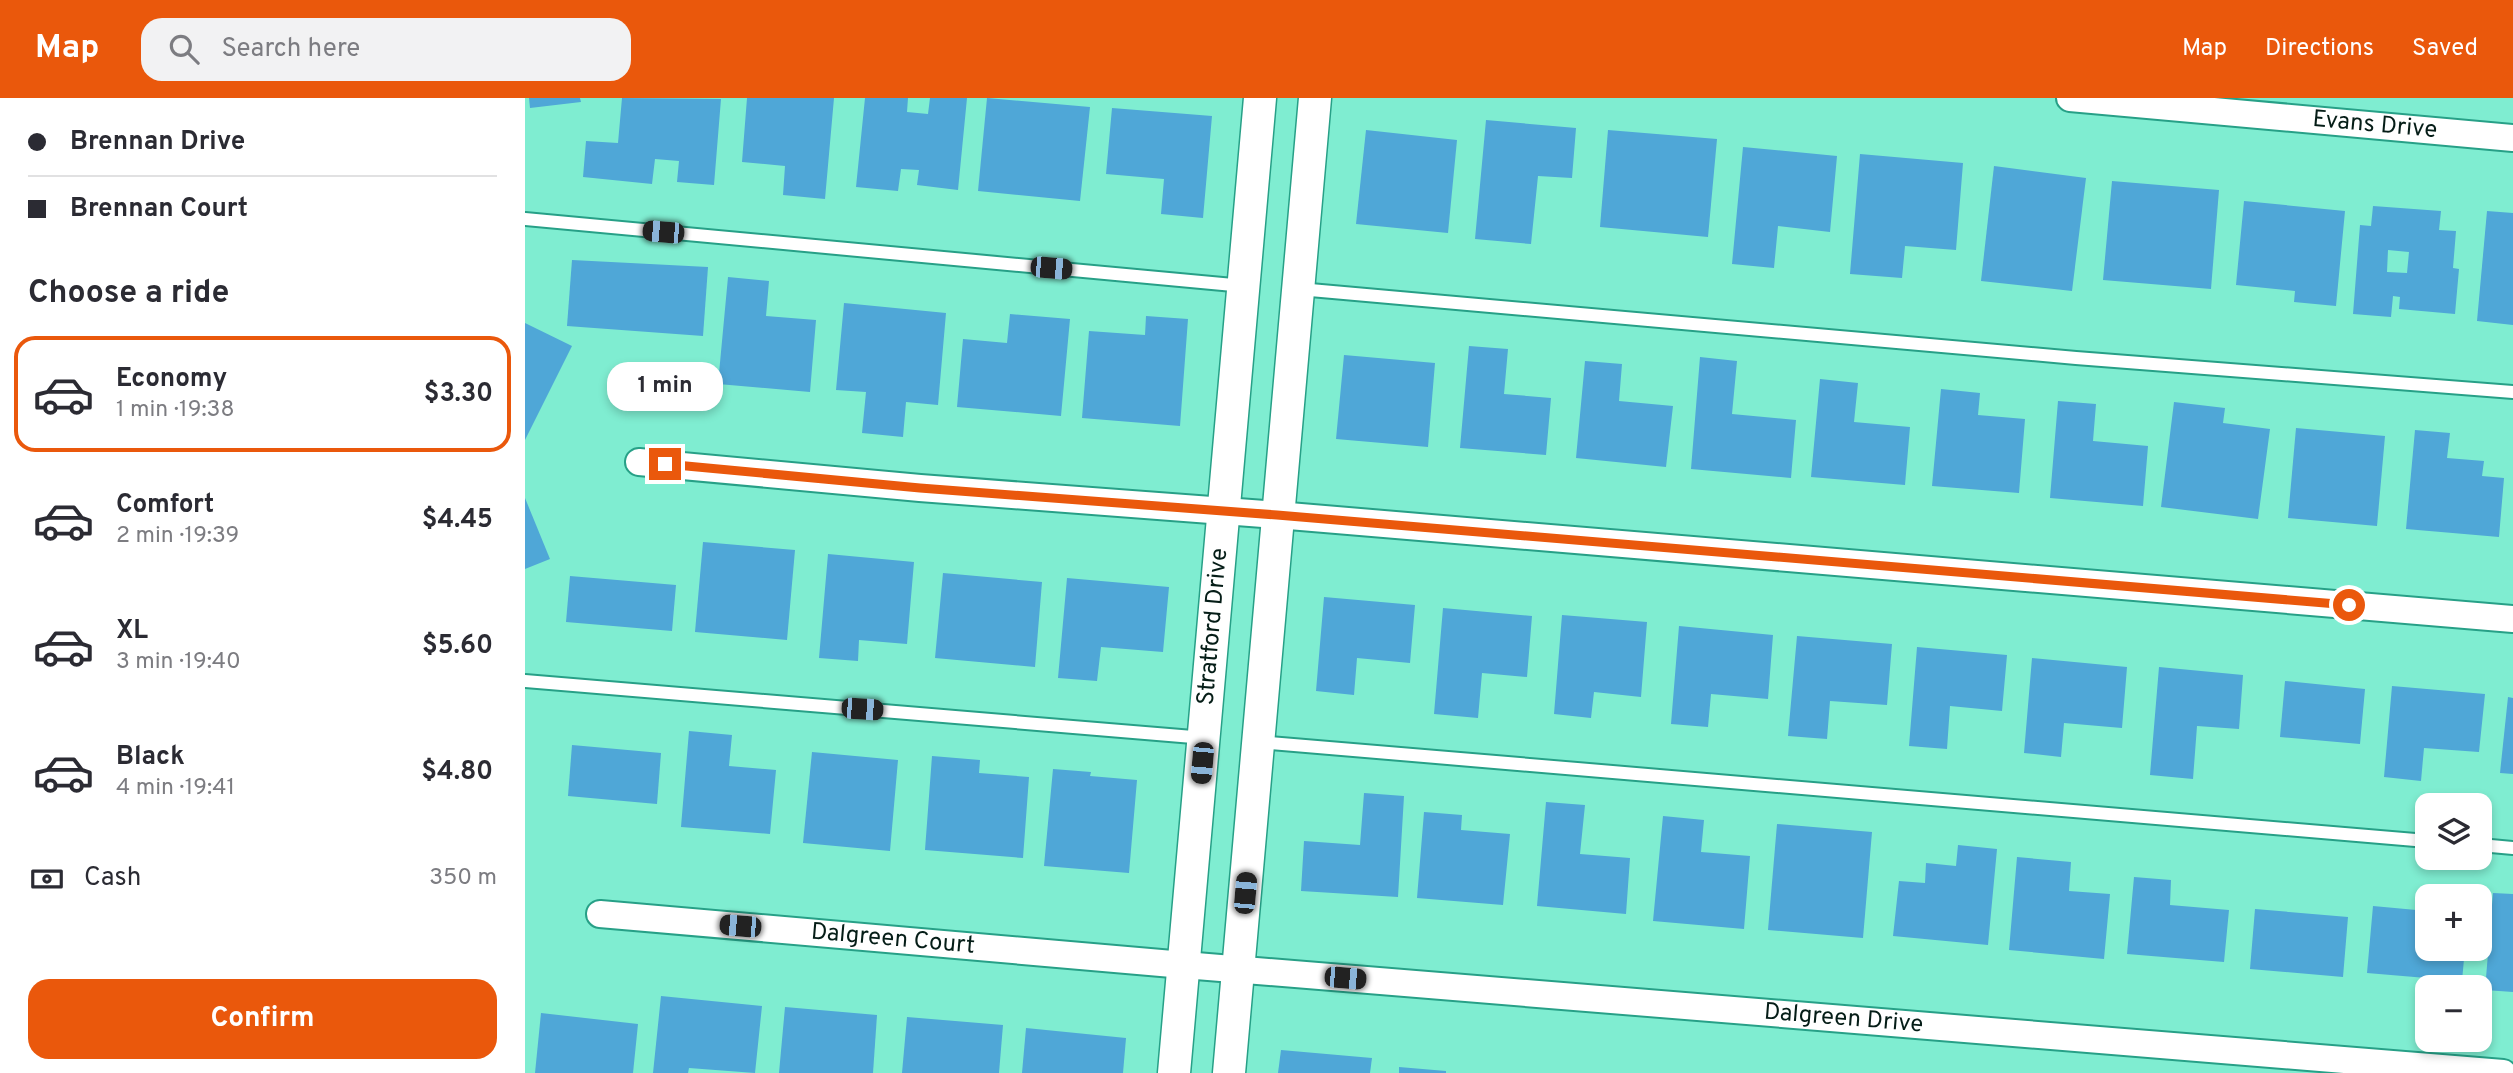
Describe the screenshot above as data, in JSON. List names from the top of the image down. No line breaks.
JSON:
{"streets":{"street":["Evans Drive","Stratford Drive","Dalgreen Court","Dalgreen Drive"]},"crossings":[["Stratford Drive","Dalgreen Court"],["Stratford Drive","Dalgreen Drive"],["Dalgreen Court","Dalgreen Drive"]],"page":{"header":"Map","search":"Search here","nav":["Map","Directions","Saved"],"banner":["Brennan Drive","Brennan Court"],"heading":"Choose a ride","list":[{"name":"Economy","note":"1 min · 19:38","value":"$3.30"},{"name":"Comfort","note":"2 min · 19:39","value":"$4.45"},{"name":"XL","note":"3 min · 19:40","value":"$5.60"},{"name":"Black","note":"4 min · 19:41","value":"$4.80"}],"bubble":"1 min","map_buttons":["+","−"],"pay":["Cash","350 m"],"buttons":"Confirm"}}
